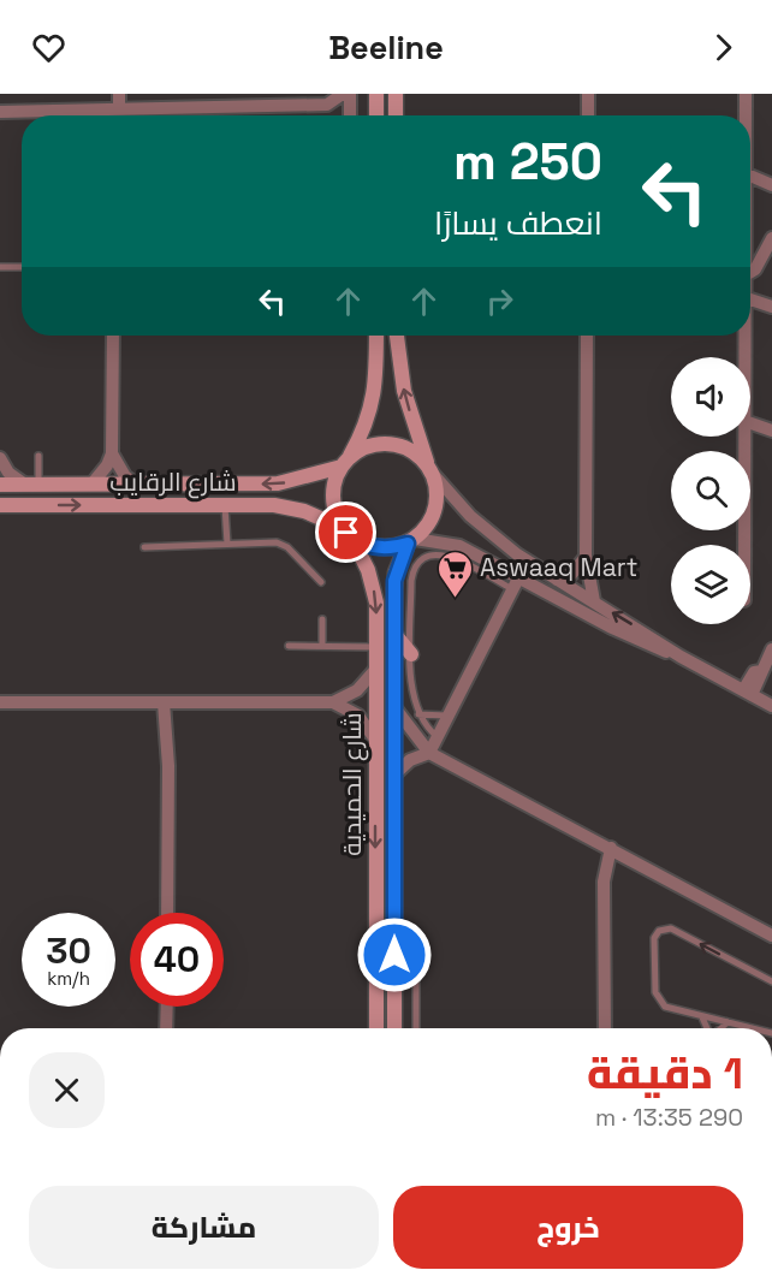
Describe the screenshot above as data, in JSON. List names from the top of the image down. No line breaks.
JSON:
{"streets":{"street":["شارع الرقايب","شارع الحميدية"]},"crossings":[["شارع الرقايب","شارع الحميدية"]],"places":{"supermarket":["Aswaaq Mart"]},"page":{"header":"Beeline","turn":["250 m","انعطف يسارًا"],"speed":"30 km/h","limit":"40","heading":["1 دقيقة","290 m · 13:35"],"buttons":["خروج","مشاركة"]}}
